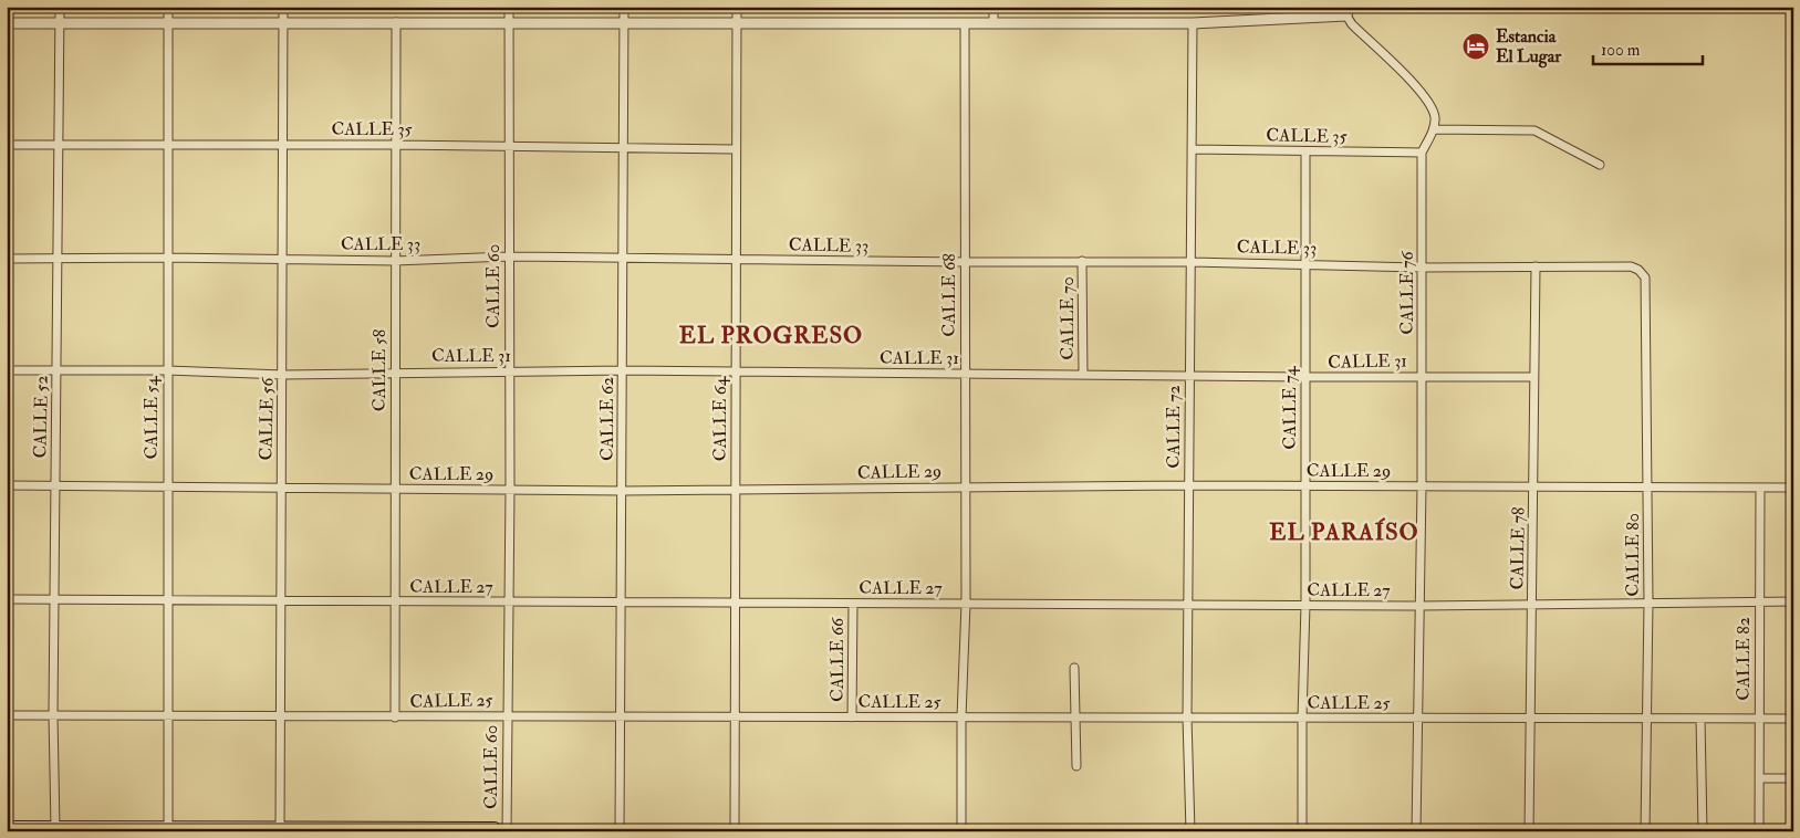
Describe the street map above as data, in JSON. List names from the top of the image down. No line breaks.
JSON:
{"streets":{"street":["CALLE 35","CALLE 33","CALLE 60","CALLE 76","CALLE 68","CALLE 70","CALLE 31","CALLE 58","CALLE 74","CALLE 52","CALLE 54","CALLE 56","CALLE 62","CALLE 64","CALLE 72","CALLE 29","CALLE 78","CALLE 80","CALLE 27","CALLE 82","CALLE 66","CALLE 25"]},"crossings":[["CALLE 35","CALLE 60"],["CALLE 35","CALLE 76"],["CALLE 35","CALLE 58"],["CALLE 35","CALLE 74"],["CALLE 35","CALLE 52"],["CALLE 35","CALLE 54"],["CALLE 35","CALLE 56"],["CALLE 35","CALLE 62"],["CALLE 35","CALLE 64"],["CALLE 35","CALLE 72"],["CALLE 33","CALLE 60"],["CALLE 33","CALLE 76"],["CALLE 33","CALLE 68"],["CALLE 33","CALLE 70"],["CALLE 33","CALLE 58"],["CALLE 33","CALLE 74"],["CALLE 33","CALLE 52"],["CALLE 33","CALLE 54"],["CALLE 33","CALLE 56"],["CALLE 33","CALLE 62"],["CALLE 33","CALLE 64"],["CALLE 33","CALLE 72"],["CALLE 33","CALLE 78"],["CALLE 33","CALLE 80"],["CALLE 60","CALLE 31"],["CALLE 60","CALLE 29"],["CALLE 60","CALLE 27"],["CALLE 60","CALLE 25"],["CALLE 76","CALLE 31"],["CALLE 76","CALLE 29"],["CALLE 76","CALLE 27"],["CALLE 76","CALLE 25"],["CALLE 68","CALLE 31"],["CALLE 68","CALLE 29"],["CALLE 68","CALLE 27"],["CALLE 68","CALLE 25"],["CALLE 70","CALLE 31"],["CALLE 31","CALLE 58"],["CALLE 31","CALLE 74"],["CALLE 31","CALLE 52"],["CALLE 31","CALLE 54"],["CALLE 31","CALLE 56"],["CALLE 31","CALLE 62"],["CALLE 31","CALLE 64"],["CALLE 31","CALLE 72"],["CALLE 31","CALLE 78"],["CALLE 58","CALLE 29"],["CALLE 58","CALLE 27"],["CALLE 58","CALLE 25"],["CALLE 74","CALLE 29"],["CALLE 74","CALLE 27"],["CALLE 74","CALLE 25"],["CALLE 52","CALLE 29"],["CALLE 52","CALLE 27"],["CALLE 52","CALLE 25"],["CALLE 54","CALLE 29"],["CALLE 54","CALLE 27"],["CALLE 54","CALLE 25"],["CALLE 56","CALLE 29"],["CALLE 56","CALLE 27"],["CALLE 56","CALLE 25"],["CALLE 62","CALLE 29"],["CALLE 62","CALLE 27"],["CALLE 62","CALLE 25"],["CALLE 64","CALLE 29"],["CALLE 64","CALLE 27"],["CALLE 64","CALLE 25"],["CALLE 72","CALLE 29"],["CALLE 72","CALLE 27"],["CALLE 72","CALLE 25"],["CALLE 29","CALLE 78"],["CALLE 29","CALLE 80"],["CALLE 29","CALLE 82"],["CALLE 78","CALLE 27"],["CALLE 78","CALLE 25"],["CALLE 80","CALLE 27"],["CALLE 80","CALLE 25"],["CALLE 27","CALLE 82"],["CALLE 27","CALLE 66"],["CALLE 82","CALLE 25"],["CALLE 66","CALLE 25"]],"districts":["EL PROGRESO","EL PARAÍSO"],"places":{"hotel":["Estancia El Lugar"]},"scale_bar":"100 m"}
